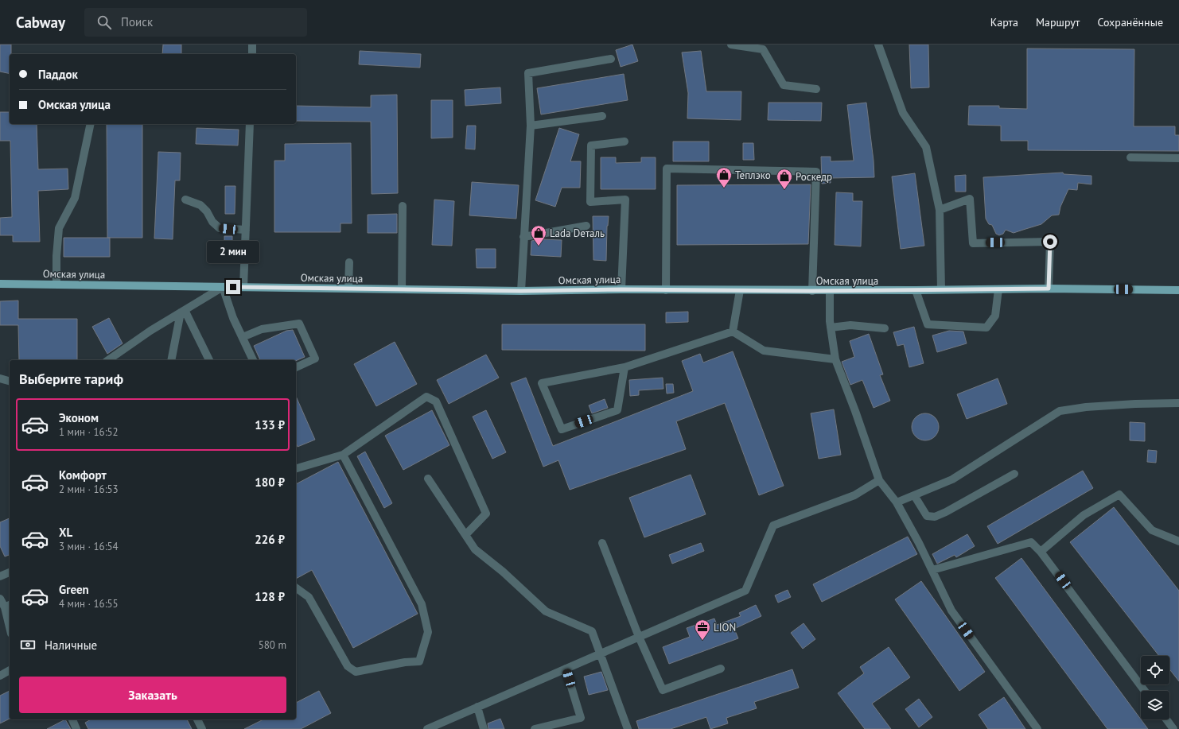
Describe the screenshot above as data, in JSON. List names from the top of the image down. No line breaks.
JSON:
{"streets":{"main road":["Омская улица"]},"places":{"shop":["Теплэко","Роскедр","Lada Dеталь"],"office":["LION"]},"page":{"header":"Cabway","search":"Поиск","nav":["Карта","Маршрут","Сохранённые"],"banner":["Паддок","Омская улица"],"bubble":"2 мин","heading":"Выберите тариф","list":[{"name":"Эконом","note":"1 мин · 16:52","value":"133 ₽"},{"name":"Комфорт","note":"2 мин · 16:53","value":"180 ₽"},{"name":"XL","note":"3 мин · 16:54","value":"226 ₽"},{"name":"Green","note":"4 мин · 16:55","value":"128 ₽"}],"pay":["Наличные","580 m"],"buttons":"Заказать"}}
